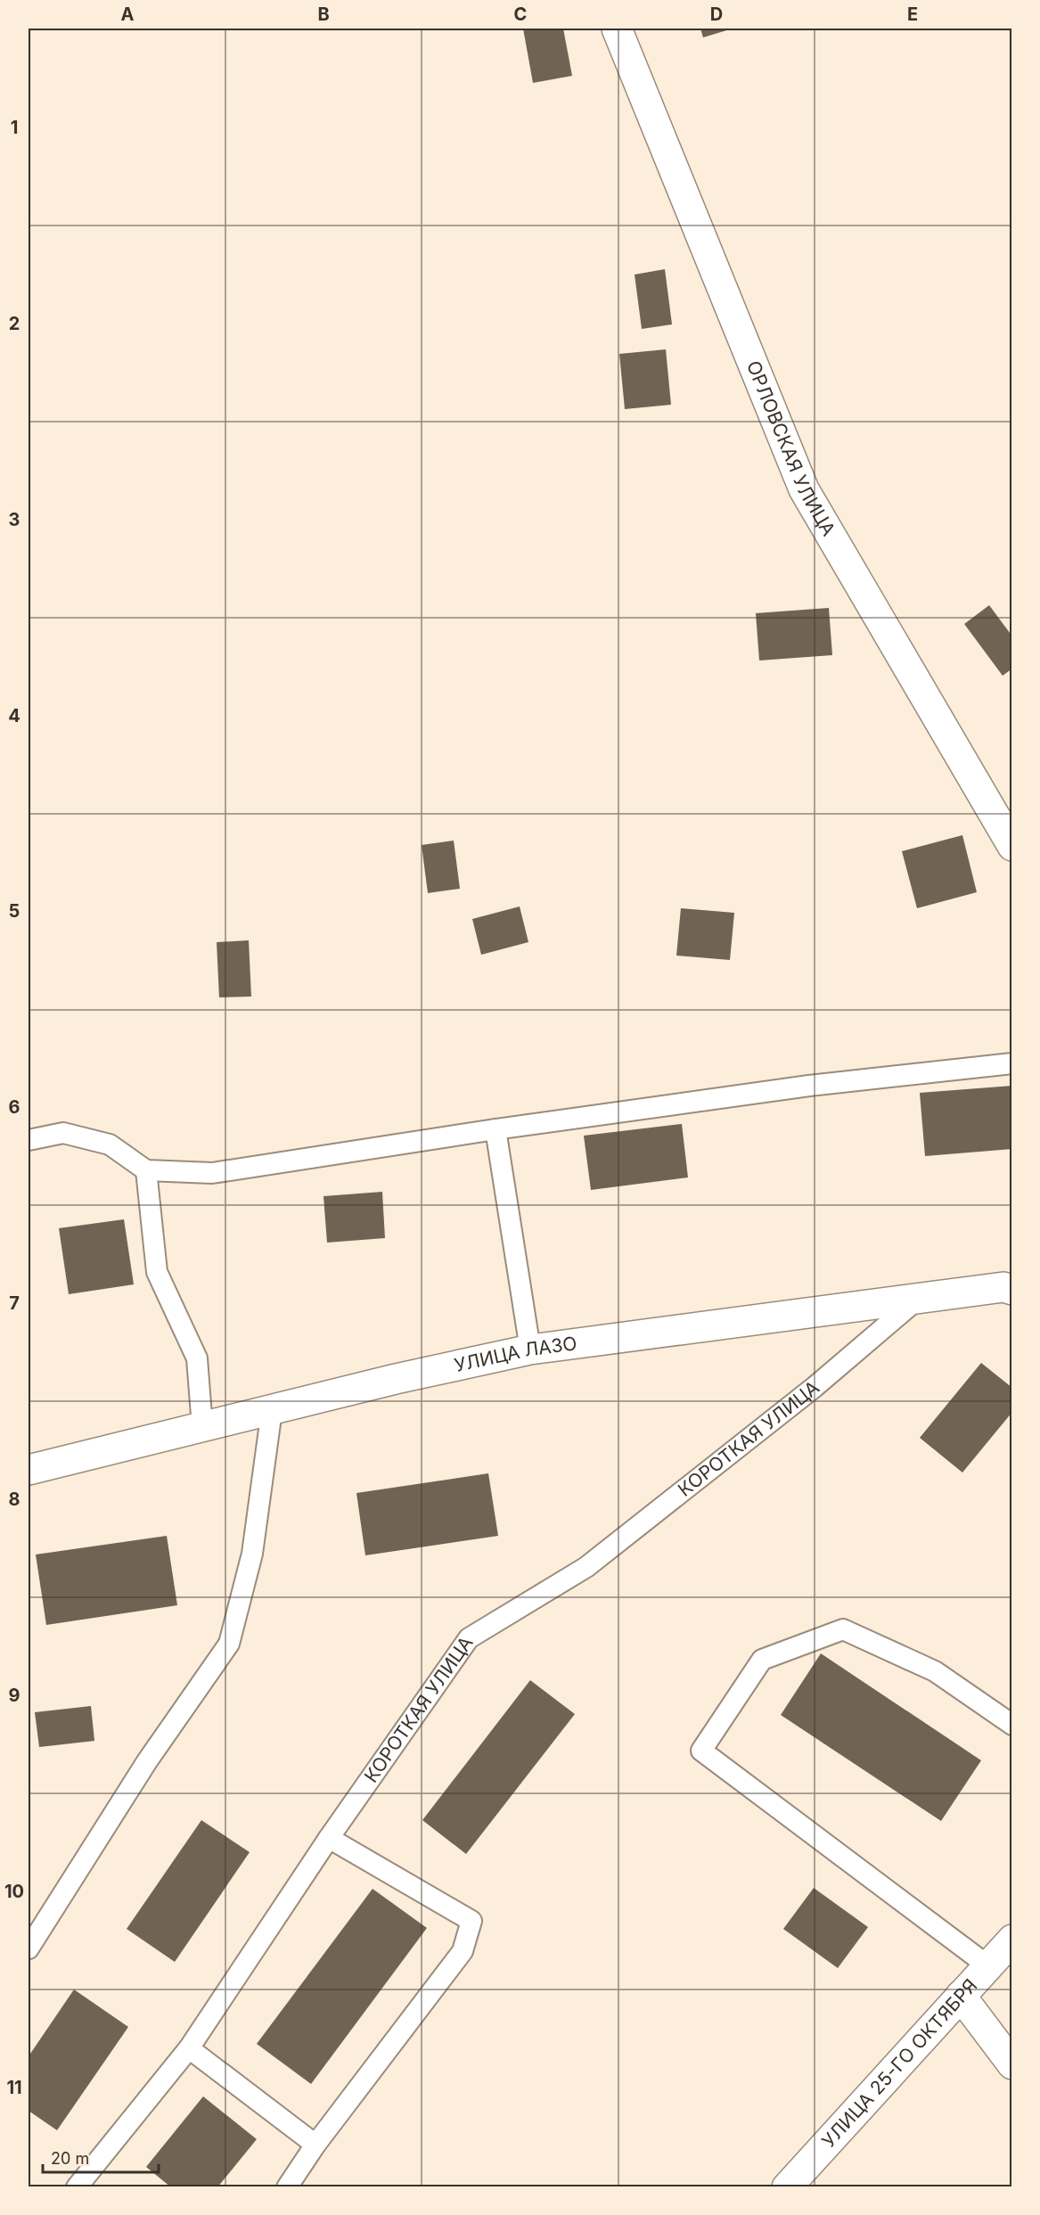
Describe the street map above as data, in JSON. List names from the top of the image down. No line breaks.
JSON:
{"streets":{"street":["ОРЛОВСКАЯ УЛИЦА","УЛИЦА ЛАЗО","УЛИЦА 25-ГО ОКТЯБРЯ"],"lane":["КОРОТКАЯ УЛИЦА"]},"crossings":[["УЛИЦА ЛАЗО","КОРОТКАЯ УЛИЦА"]],"scale_bar":"20 m","grid":{"columns":["A","B","C","D","E"],"rows":["1","2","3","4","5","6","7","8","9","10","11"]}}
